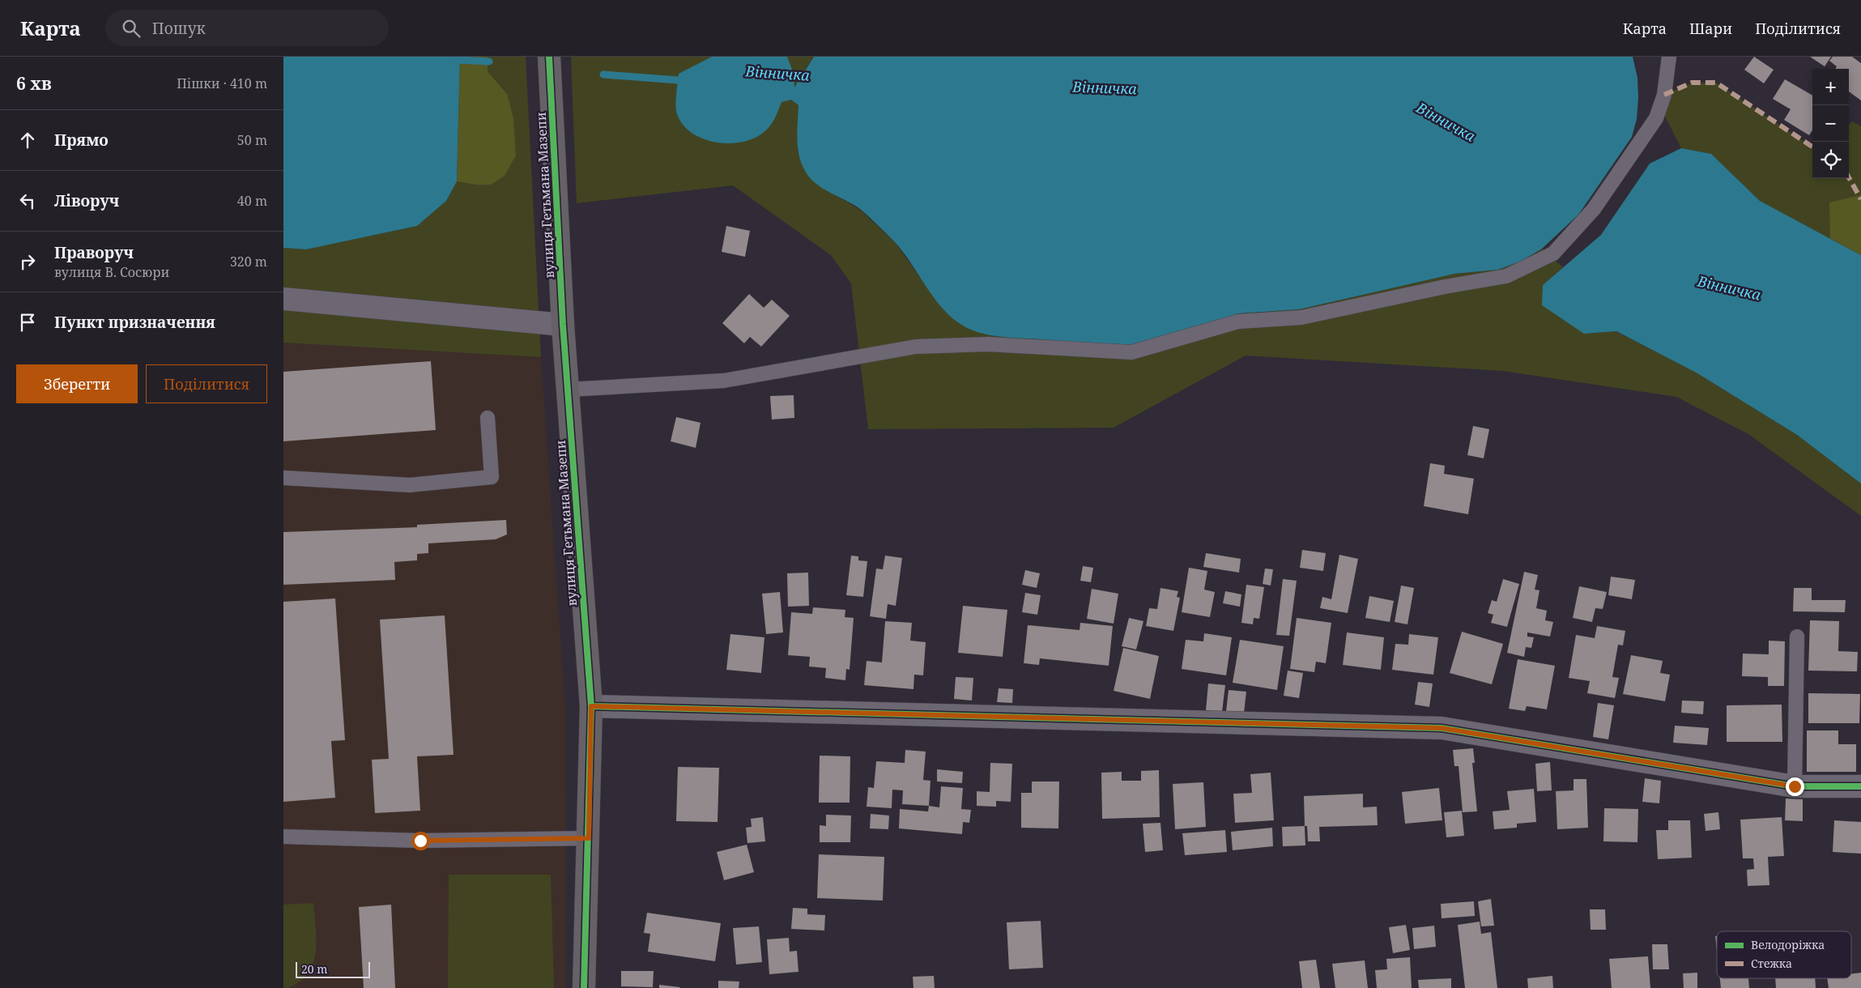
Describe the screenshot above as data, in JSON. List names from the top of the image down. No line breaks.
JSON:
{"streets":{"street":["вулиця Гетьмана Мазепи"]},"water":["Вінничка"],"legend":["Велодоріжка","Стежка"],"scale_bar":"20 m","page":{"header":"Карта","search":"Пошук","nav":["Карта","Шари","Поділитися"],"heading":["6 хв","Пішки · 410 m"],"map_buttons":["+","−"],"list":[["Прямо","50 m"],["Ліворуч","40 m"],["Праворуч","вулиця В. Сосюри","320 m"],"Пункт призначення"],"buttons":["Зберегти","Поділитися"],"scale":"20 m"}}
